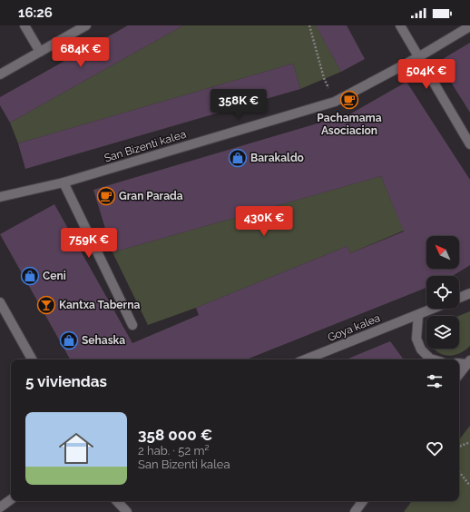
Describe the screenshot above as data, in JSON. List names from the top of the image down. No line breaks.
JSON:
{"streets":{"street":["San Bizenti kalea","Goya kalea"]},"places":{"cafe":["Pachamama Asociacion","Gran Parada"],"shop":["Barakaldo","Ceni","Sehaska"],"bar":["Kantxa Taberna"]},"north":"top left","page":{"status":"16:26","price":["684K €","504K €","358K €","430K €","759K €"],"heading":"5 viviendas","list":[{"name":"358 000 €","note":"2 hab. · 52 m² · San Bizenti kalea"}]}}
